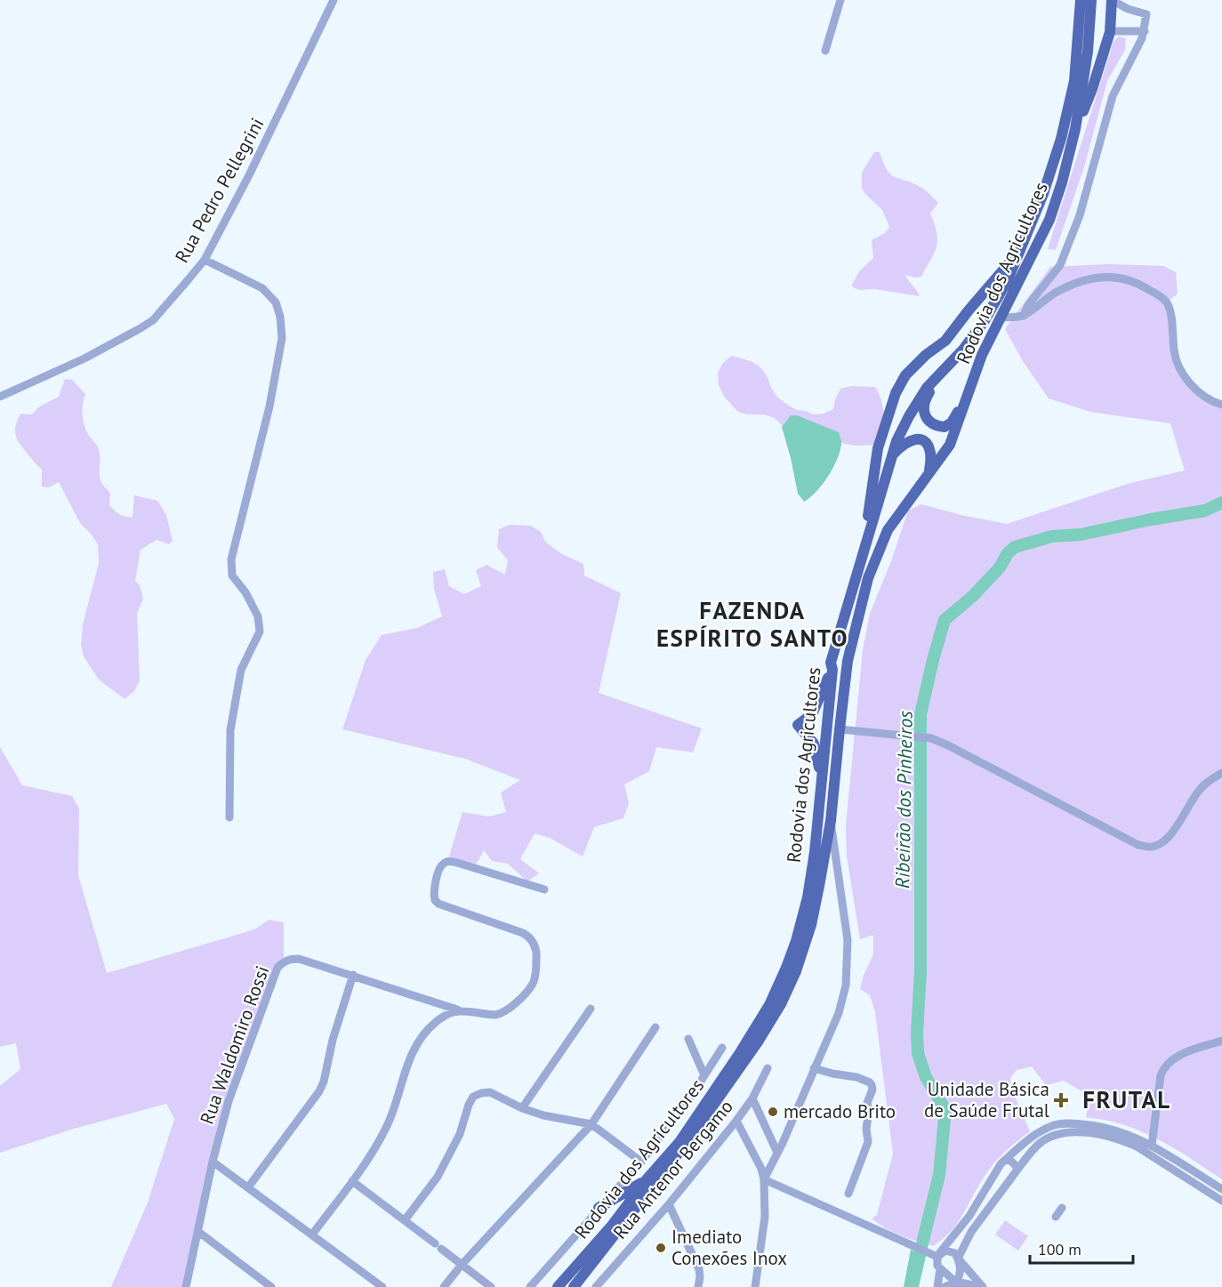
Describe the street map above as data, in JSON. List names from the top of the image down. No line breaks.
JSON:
{"streets":{"main road":["Rodovia dos Agricultores"],"street":["Rua Pedro Pellegrini","Rua Waldomiro Rossi","Rua Antenor Bergamo"]},"districts":["FAZENDA ESPÍRITO SANTO","FRUTAL"],"water":["Ribeirão dos Pinheiros"],"places":{"health":["Unidade Básica de Saúde Frutal"],"other":["mercado Brito","Imediato Conexões Inox"]},"scale_bar":"100 m"}
